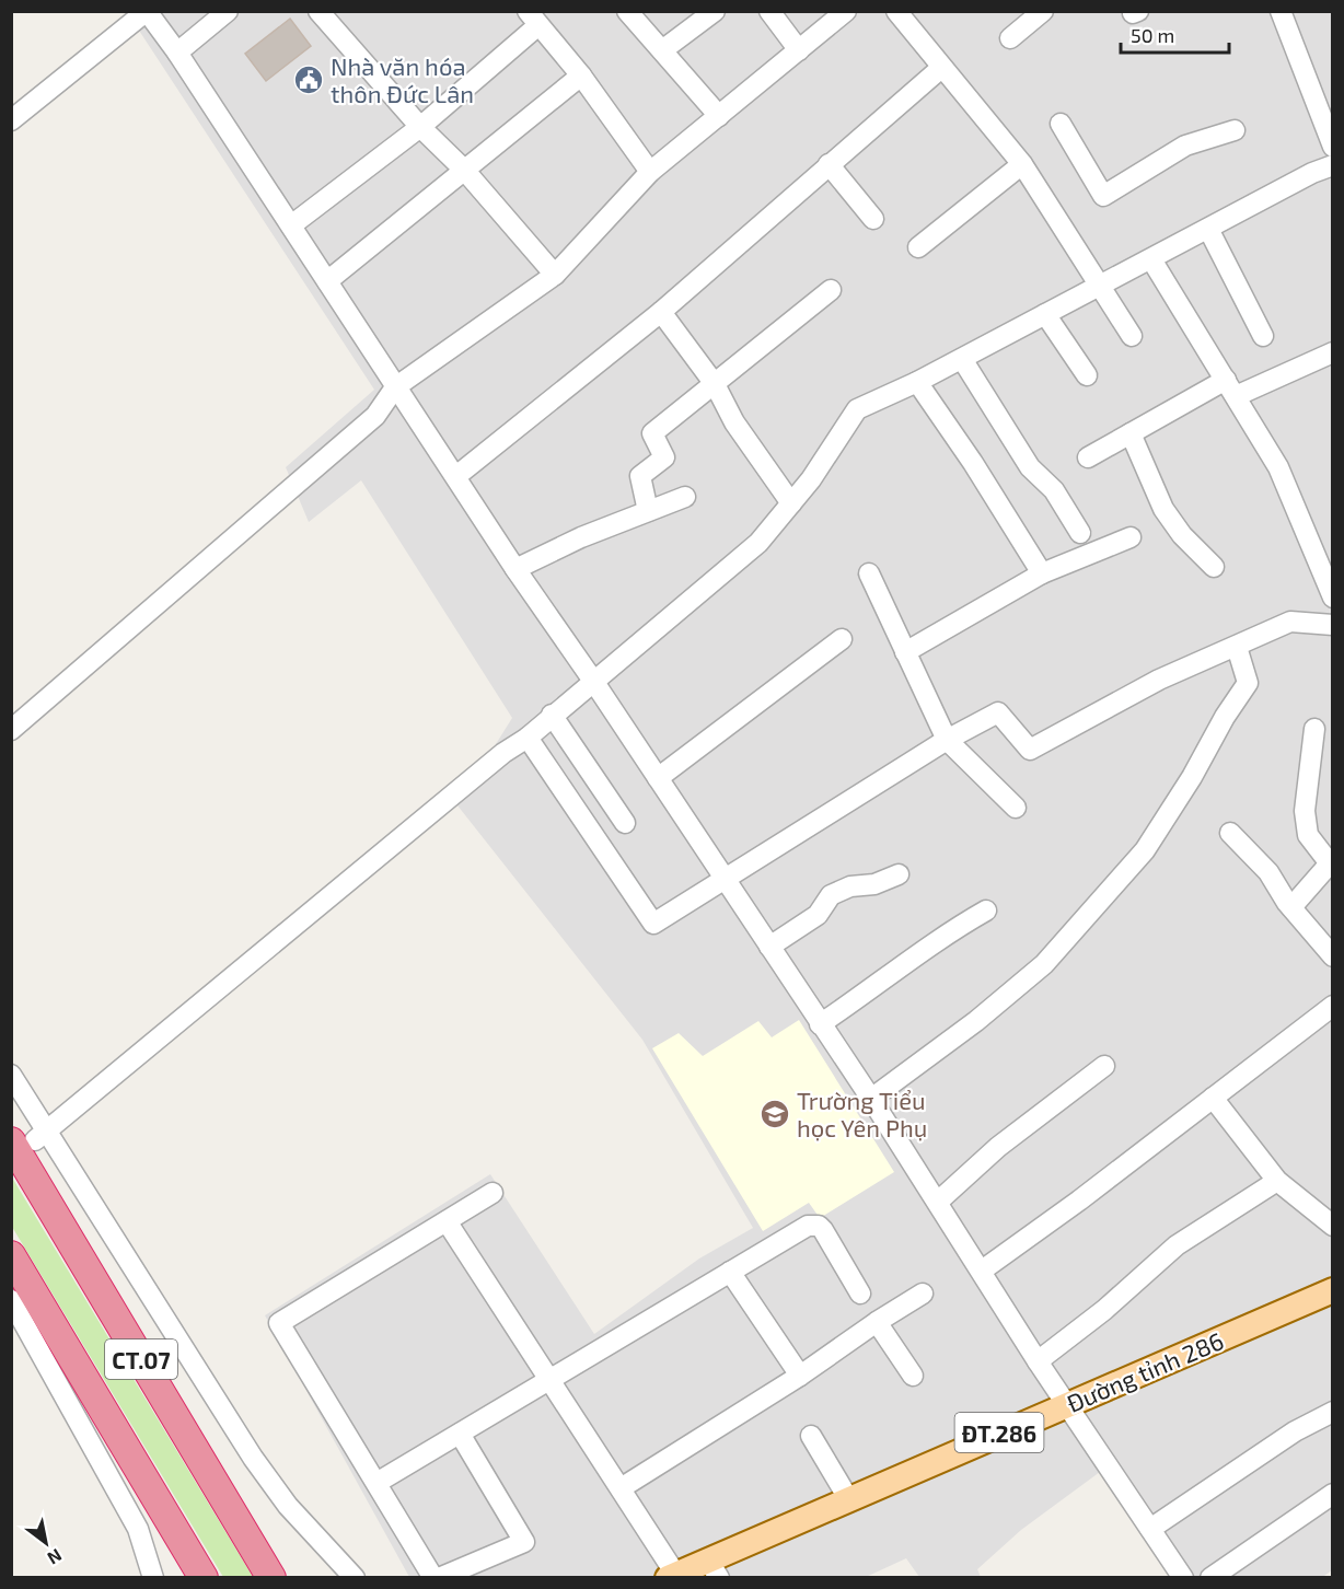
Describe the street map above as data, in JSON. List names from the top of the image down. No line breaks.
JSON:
{"streets":{"highway":["CT.07"],"main road":["Đường tỉnh 286","ĐT.286"]},"places":{"public building":["Nhà văn hóa thôn Đức Lân"],"school or university":["Trường Tiểu học Yên Phụ"]},"scale_bar":"50 m","north":"bottom right"}
